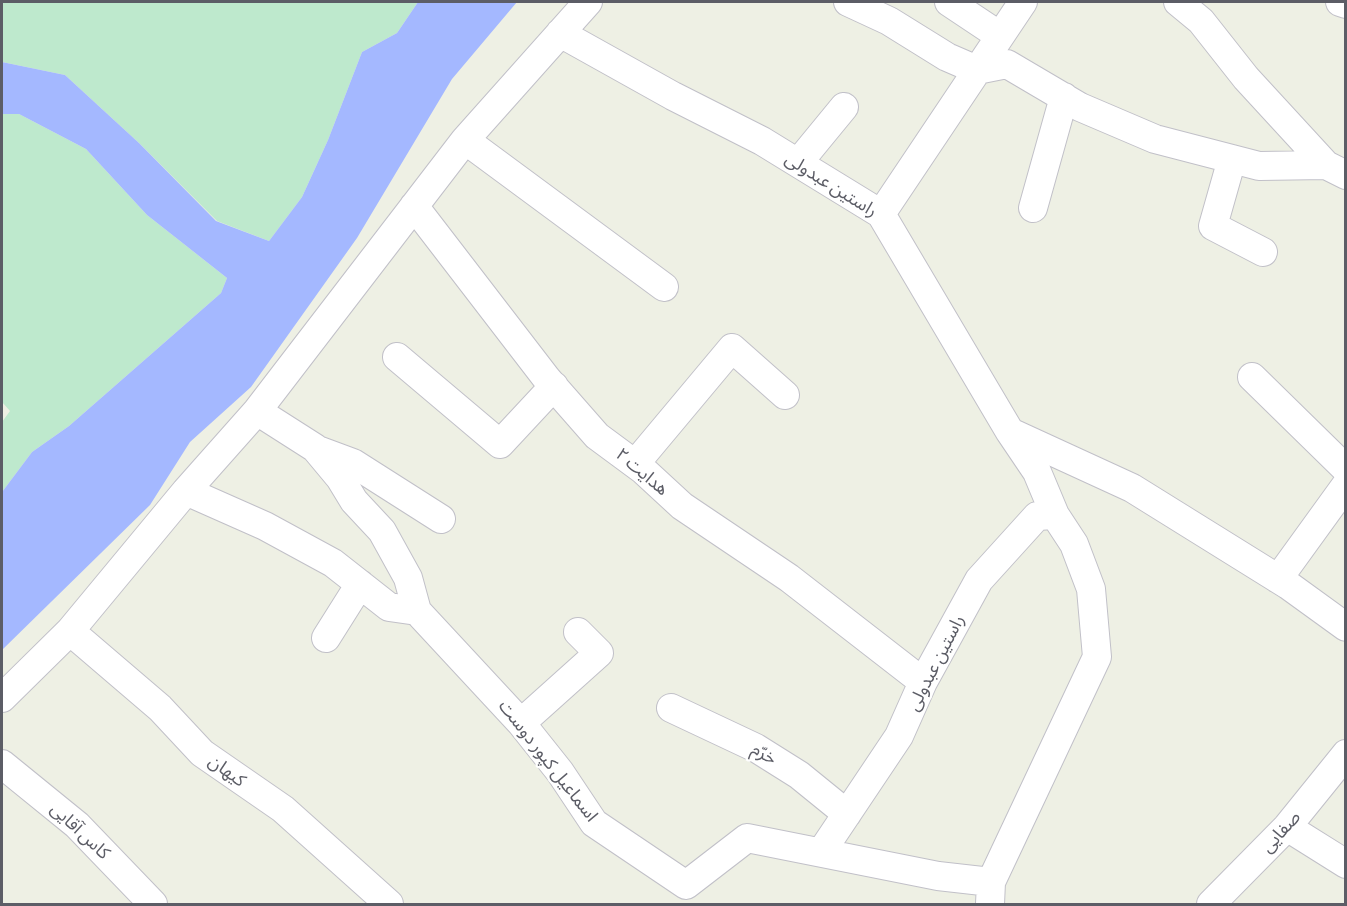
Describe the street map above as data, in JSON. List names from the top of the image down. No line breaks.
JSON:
{"streets":{"street":["راستین عبدولی","هدایت ۲","خرّم","اسماعیل کپور دوست","کیهان","کاس آقایی","صفایی"]},"crossings":[["راستین عبدولی","هدایت ۲"],["راستین عبدولی","خرّم"],["راستین عبدولی","اسماعیل کپور دوست"]]}
